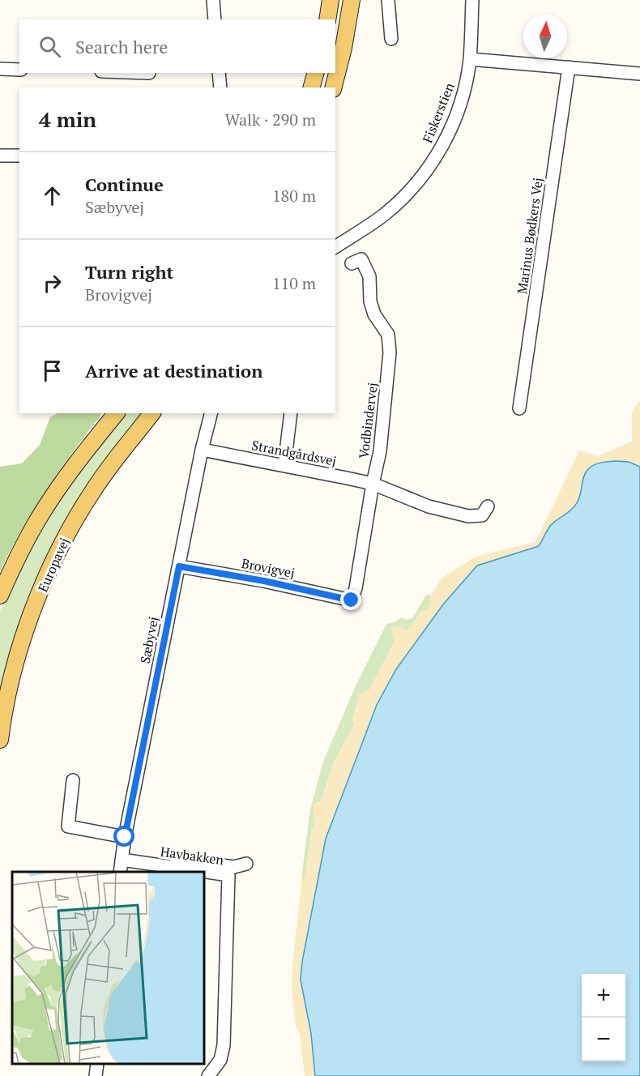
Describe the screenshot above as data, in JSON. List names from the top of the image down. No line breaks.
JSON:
{"streets":{"main road":["Europavej"],"street":["Fiskerstien","Marinus Bødkers Vej","Vodbindervej","Strandgårdsvej","Brovigvej","Sæbyvej","Havbakken"]},"crossings":[["Vodbindervej","Strandgårdsvej"],["Vodbindervej","Brovigvej"],["Strandgårdsvej","Sæbyvej"],["Brovigvej","Sæbyvej"],["Sæbyvej","Havbakken"]],"north":"top","page":{"search":"Search here","heading":["4 min","Walk · 290 m"],"list":[["Continue","Sæbyvej","180 m"],["Turn right","Brovigvej","110 m"],"Arrive at destination"],"map_buttons":["+","−"]}}
